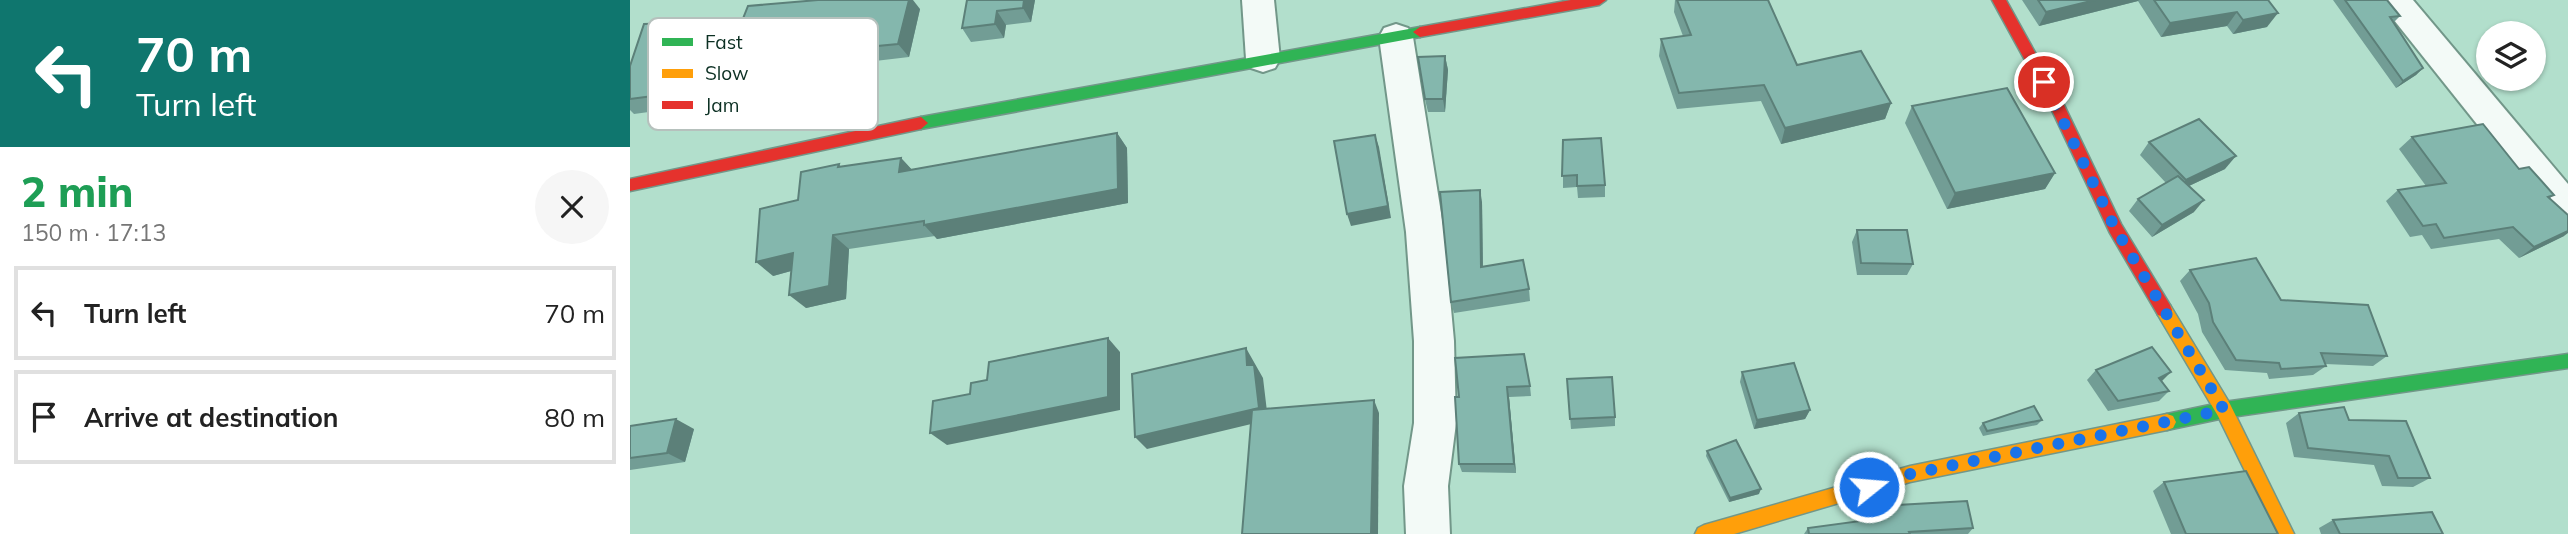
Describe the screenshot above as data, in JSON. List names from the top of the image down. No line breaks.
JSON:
{"legend":["Fast","Slow","Jam"],"page":{"turn":["70 m","Turn left"],"heading":["2 min","150 m · 17:13"],"list":[{"name":"Turn left","value":"70 m"},{"name":"Arrive at destination","value":"80 m"}]}}
